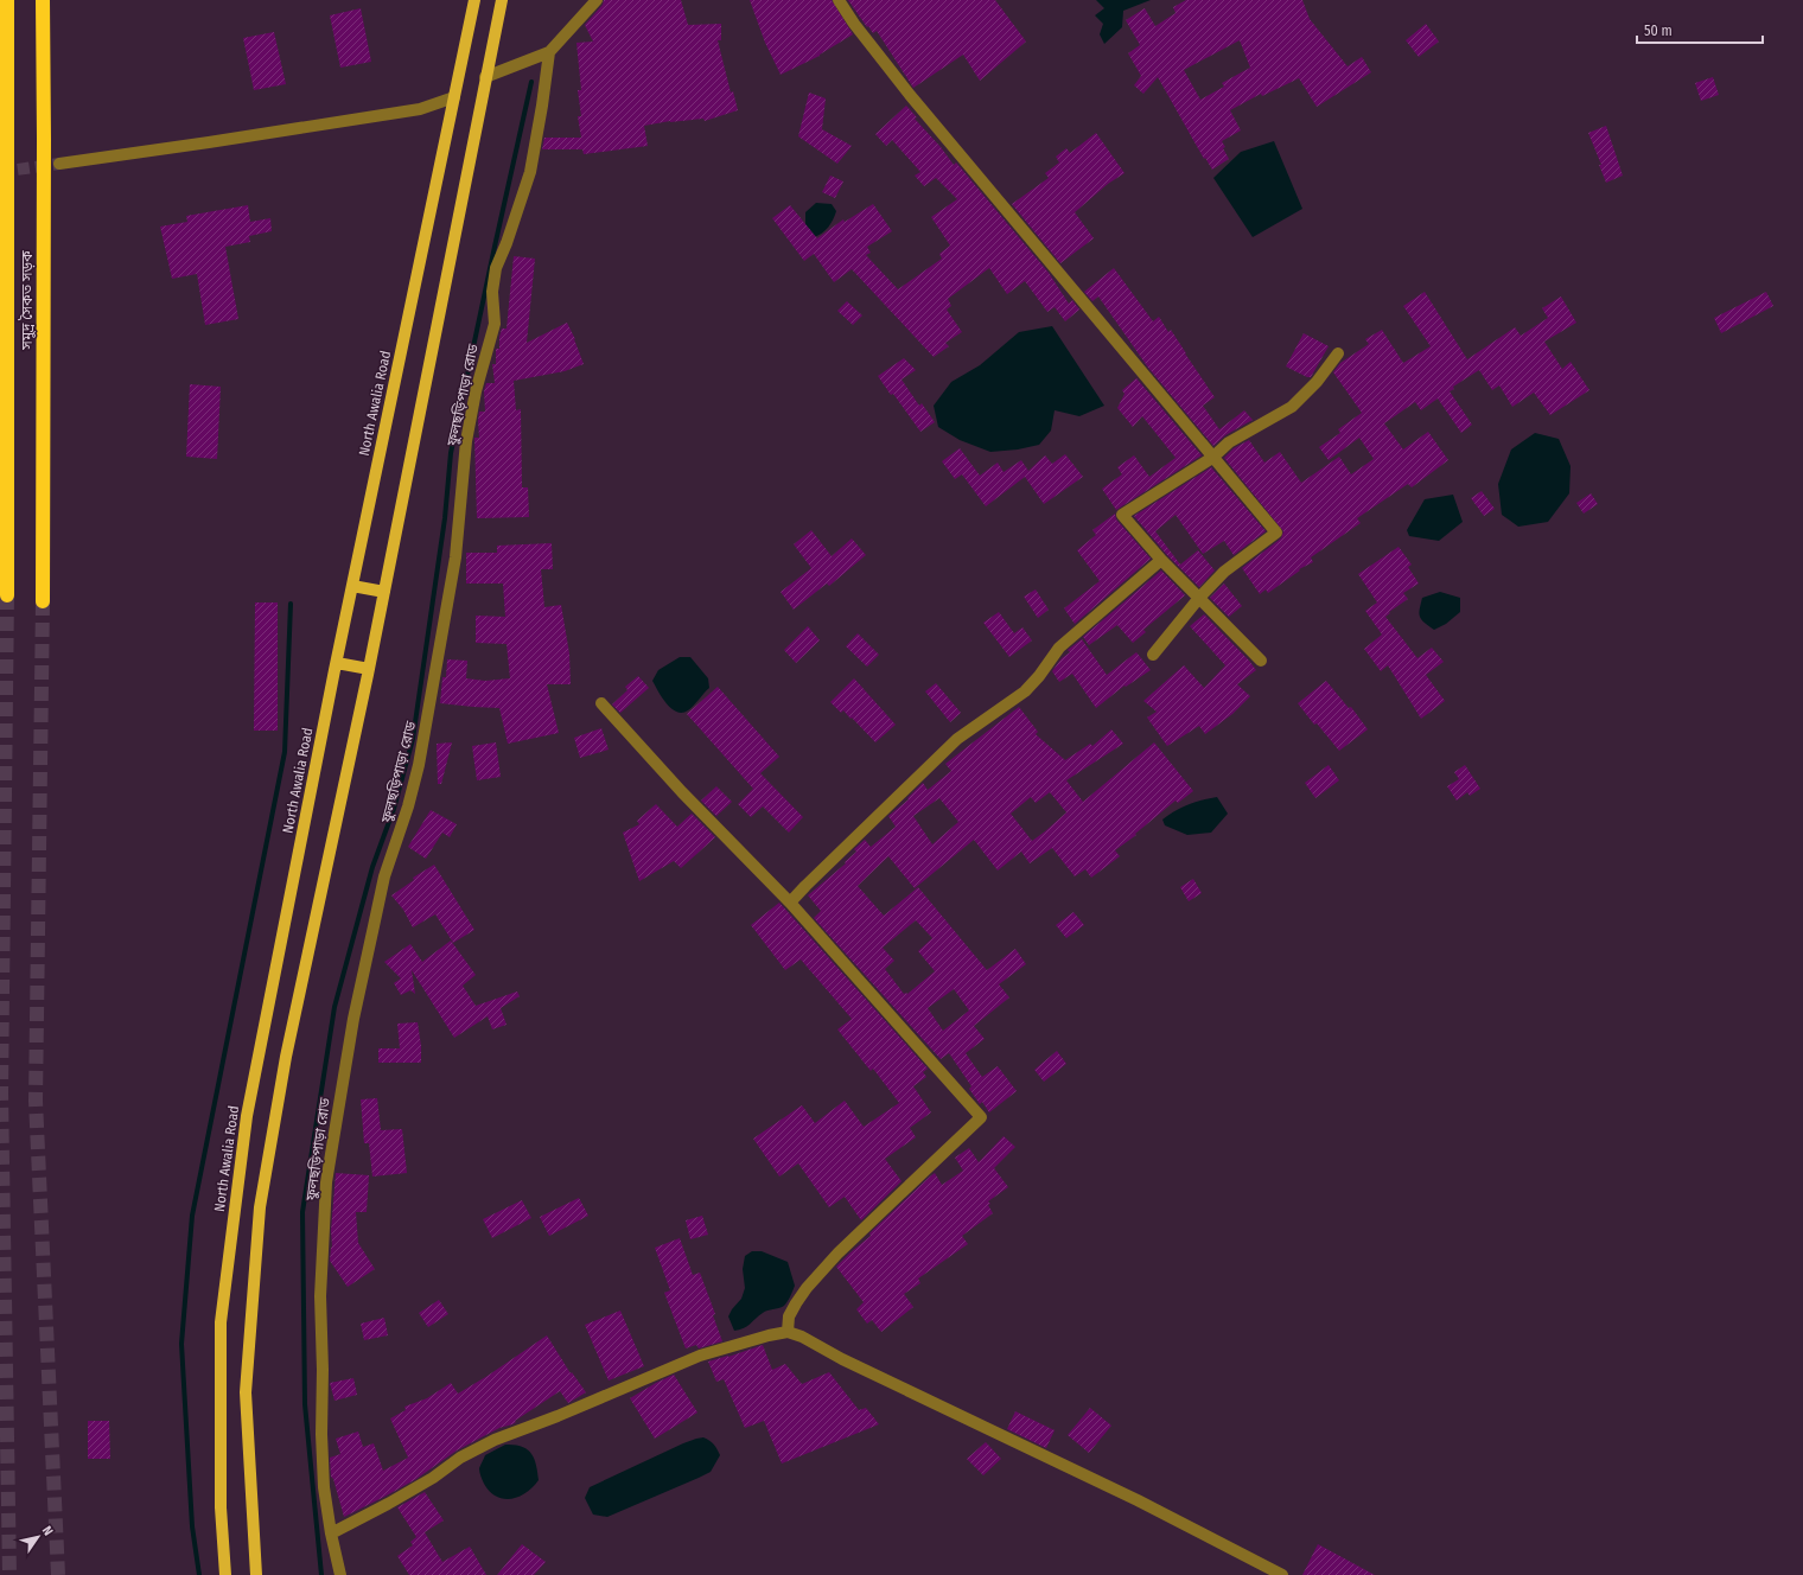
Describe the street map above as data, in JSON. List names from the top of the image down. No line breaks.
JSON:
{"streets":{"highway":["সমুদ্র সৈকত সড়ক"],"main road":["North Awalia Road"],"street":["ফুলছড়িপাড়া রোড"]},"scale_bar":"50 m","north":"top right"}
